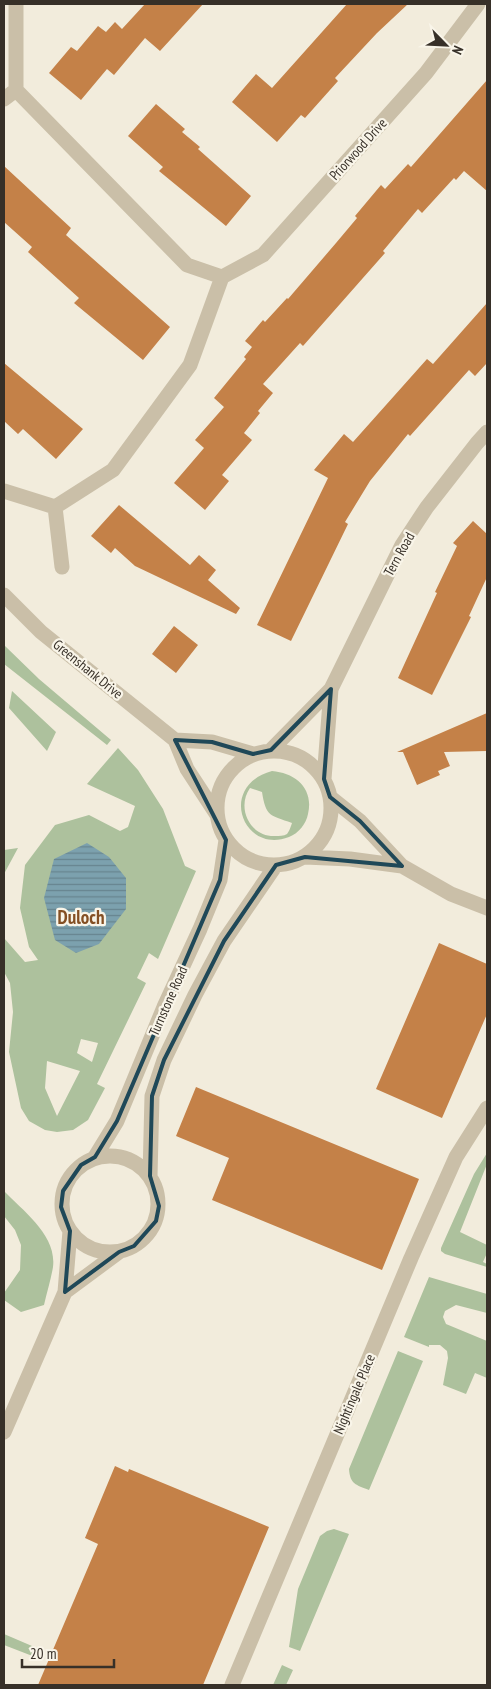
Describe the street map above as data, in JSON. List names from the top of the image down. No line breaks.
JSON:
{"streets":{"street":["Priorwood Drive","Tern Road","Greenshank Drive","Turnstone Road","Nightingale Place"]},"crossings":[["Tern Road","Greenshank Drive"],["Tern Road","Turnstone Road"],["Greenshank Drive","Turnstone Road"]],"districts":["Duloch"],"scale_bar":"20 m","north":"bottom right"}
